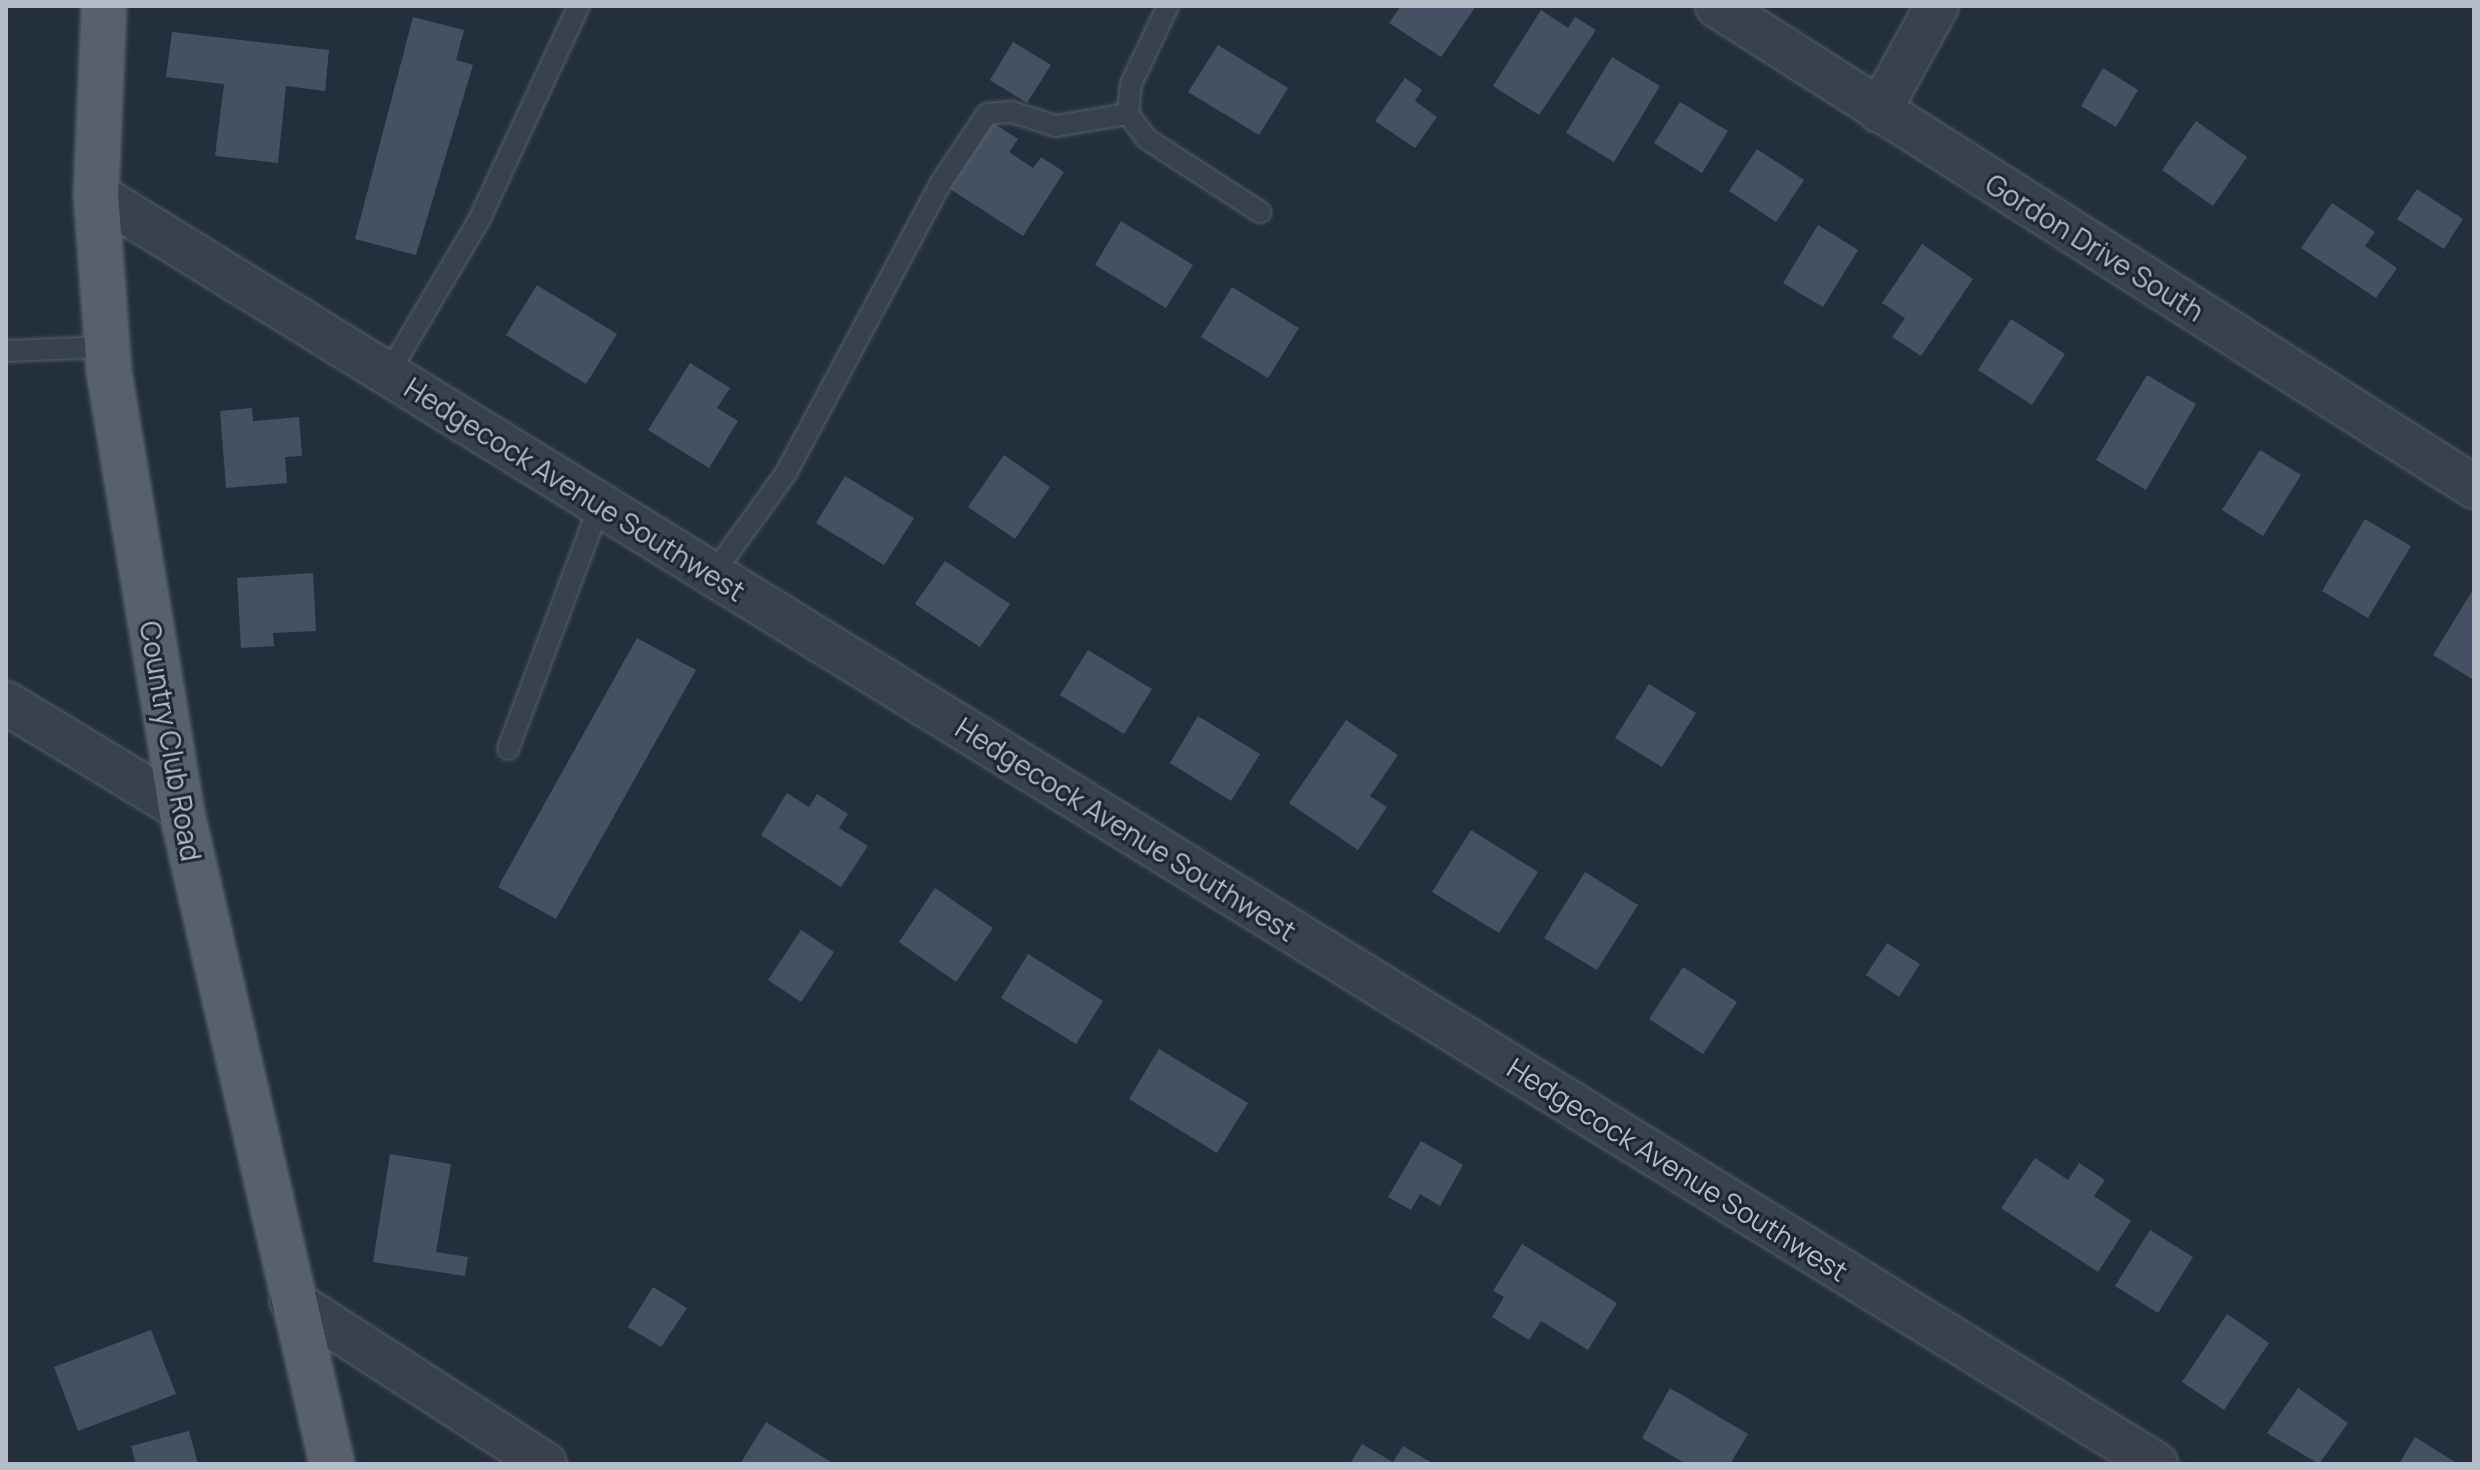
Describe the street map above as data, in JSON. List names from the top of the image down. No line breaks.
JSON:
{"streets":{"main road":["Country Club Road"],"street":["Gordon Drive South","Hedgecock Avenue Southwest"]},"crossings":[["Hedgecock Avenue Southwest","Country Club Road"]]}
